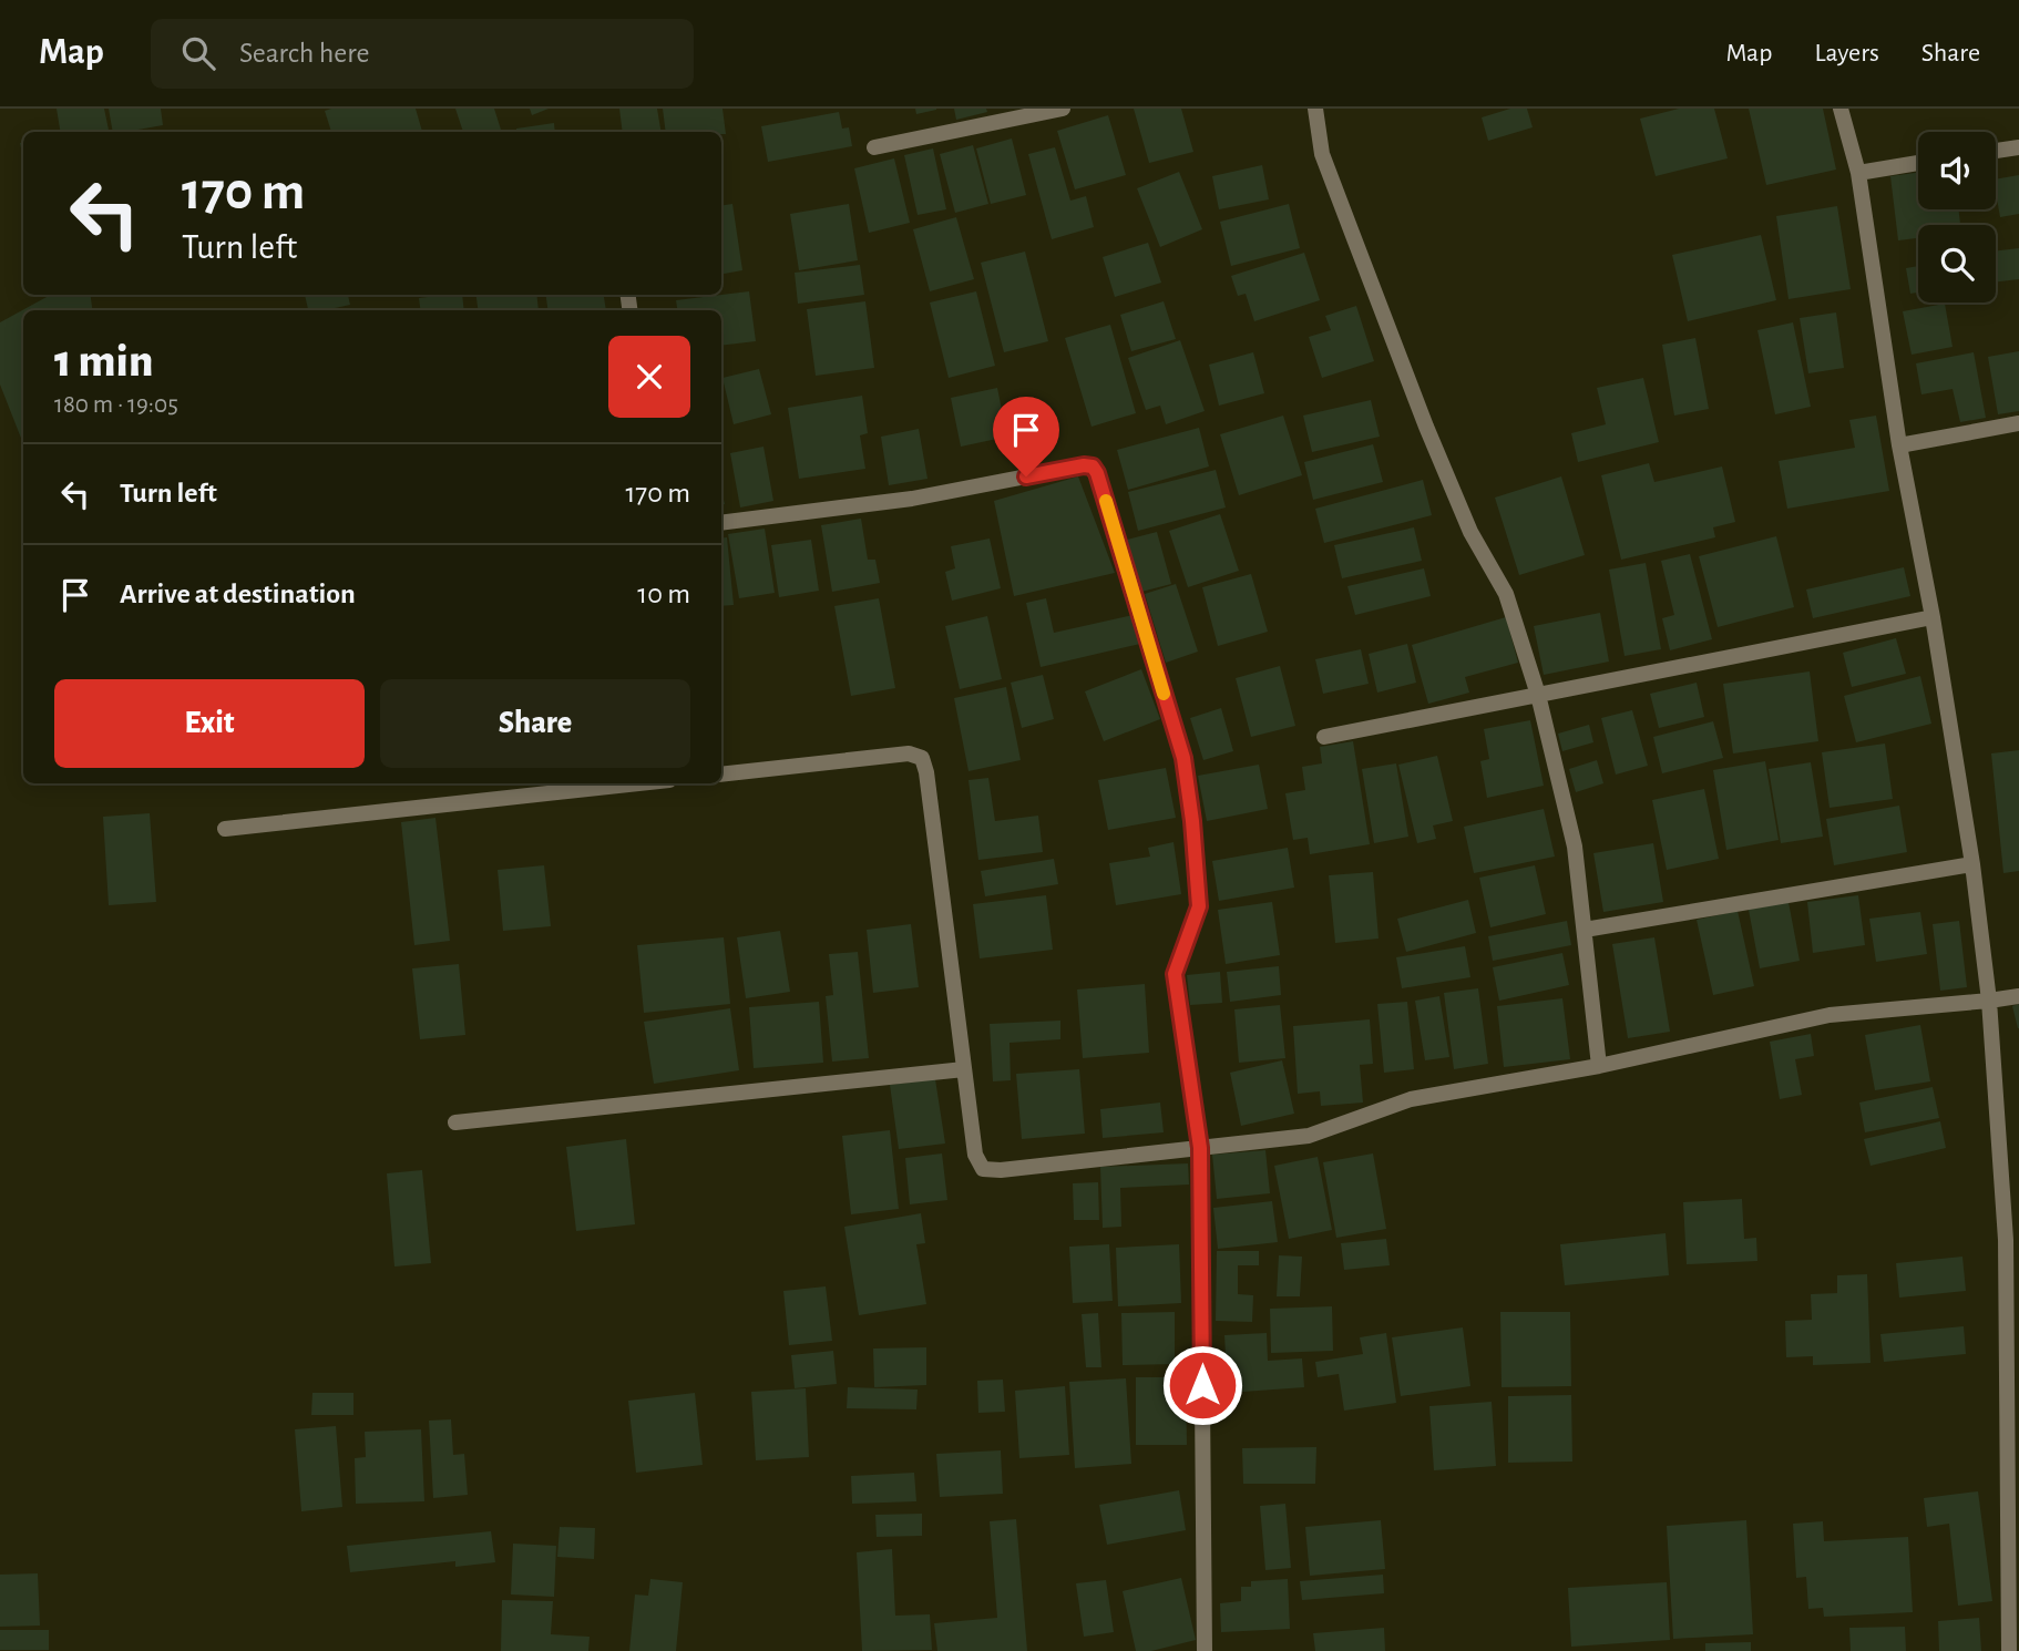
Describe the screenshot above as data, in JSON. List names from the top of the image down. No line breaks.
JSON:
{"page":{"header":"Map","search":"Search here","nav":["Map","Layers","Share"],"turn":["170 m","Turn left"],"heading":["1 min","180 m · 19:05"],"list":[{"name":"Turn left","value":"170 m"},{"name":"Arrive at destination","value":"10 m"}],"buttons":["Exit","Share"]}}
